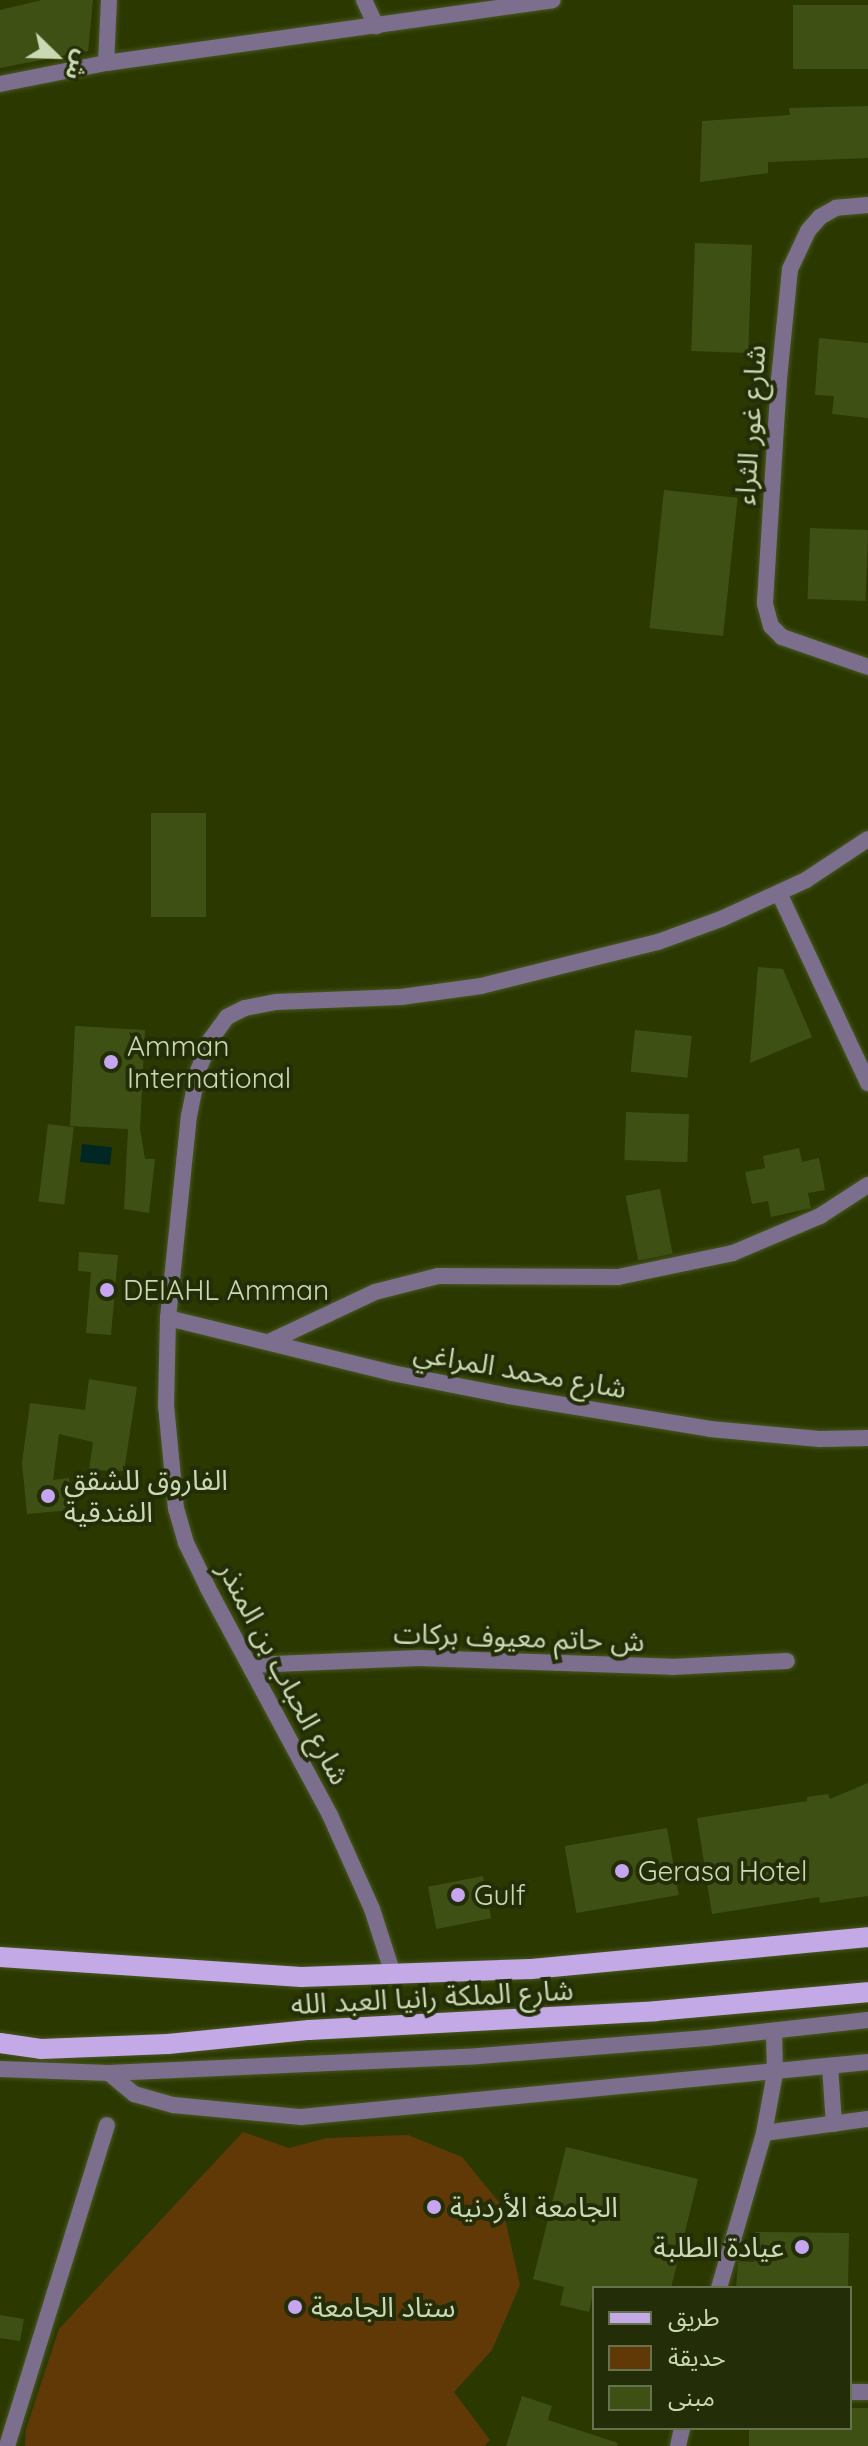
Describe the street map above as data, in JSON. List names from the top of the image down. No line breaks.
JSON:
{"streets":{"main road":["شارع الملكة رانيا العبد الله"],"street":["شارع غور الثراء","شارع محمد المراغي","ش حاتم معيوف بركات","شارع الحباب بن المنذر"]},"crossings":[["شارع محمد المراغي","شارع الحباب بن المنذر"],["ش حاتم معيوف بركات","شارع الحباب بن المنذر"],["شارع الحباب بن المنذر","شارع الملكة رانيا العبد الله"]],"places":["Amman International","DEIAHL Amman","الفاروق للشقق الفندقية","Gerasa Hotel","Gulf","الجامعة الأردنية","عيادة الطلبة","ستاد الجامعة"],"legend":["طريق","حديقة","مبنى"],"north":"bottom right"}
